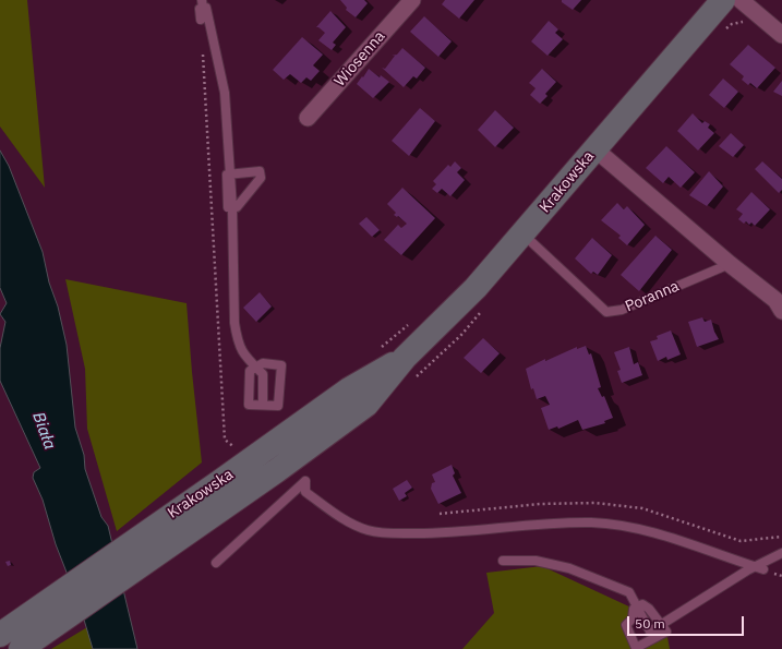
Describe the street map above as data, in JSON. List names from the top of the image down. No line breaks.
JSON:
{"streets":{"street":["Wiosenna","Krakowska"],"lane":["Poranna"]},"crossings":[["Krakowska","Poranna"]],"water":["Biała"],"scale_bar":"50 m"}
